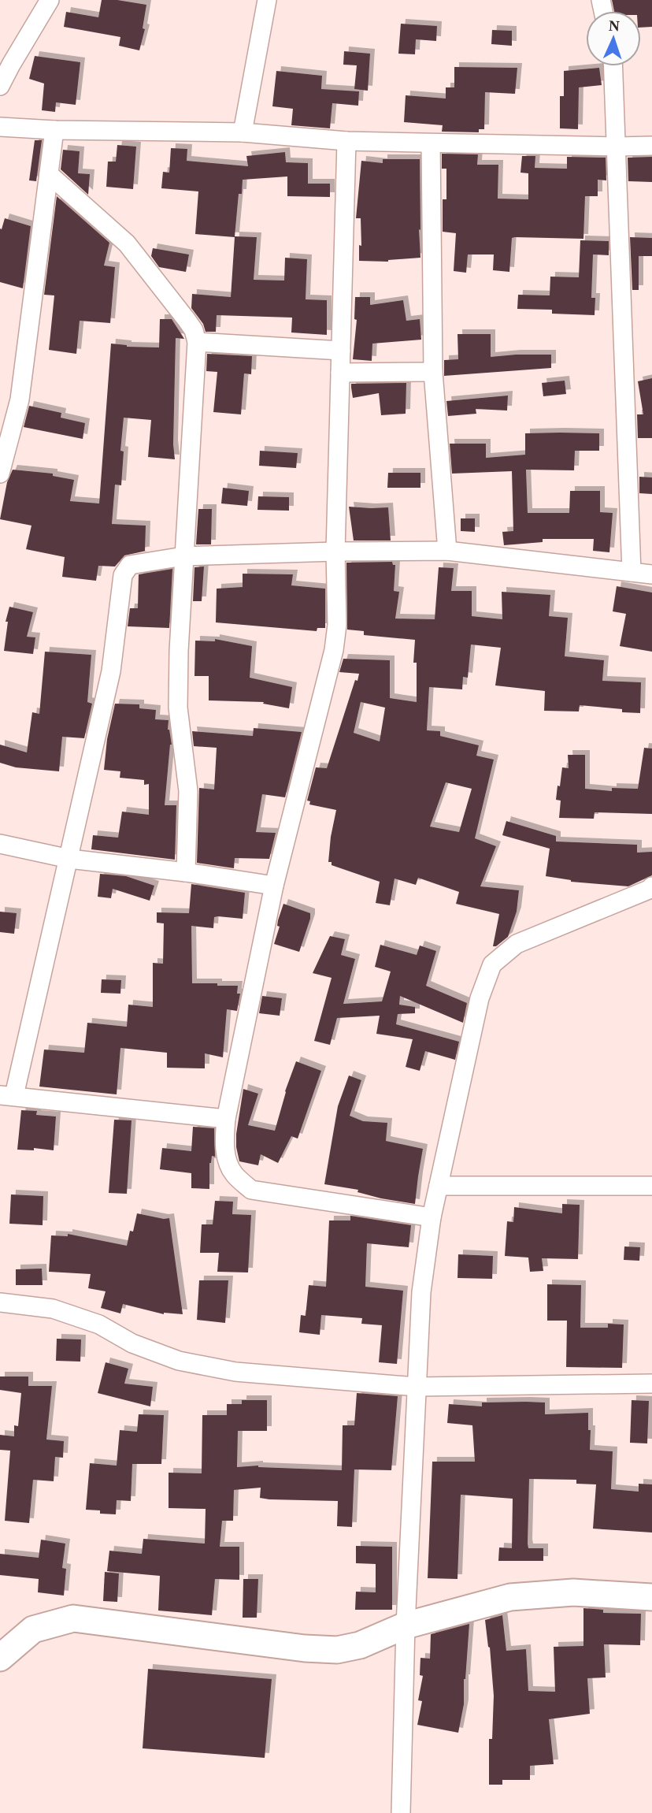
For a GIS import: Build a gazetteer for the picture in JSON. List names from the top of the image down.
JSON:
{
  "north": "top"
}
